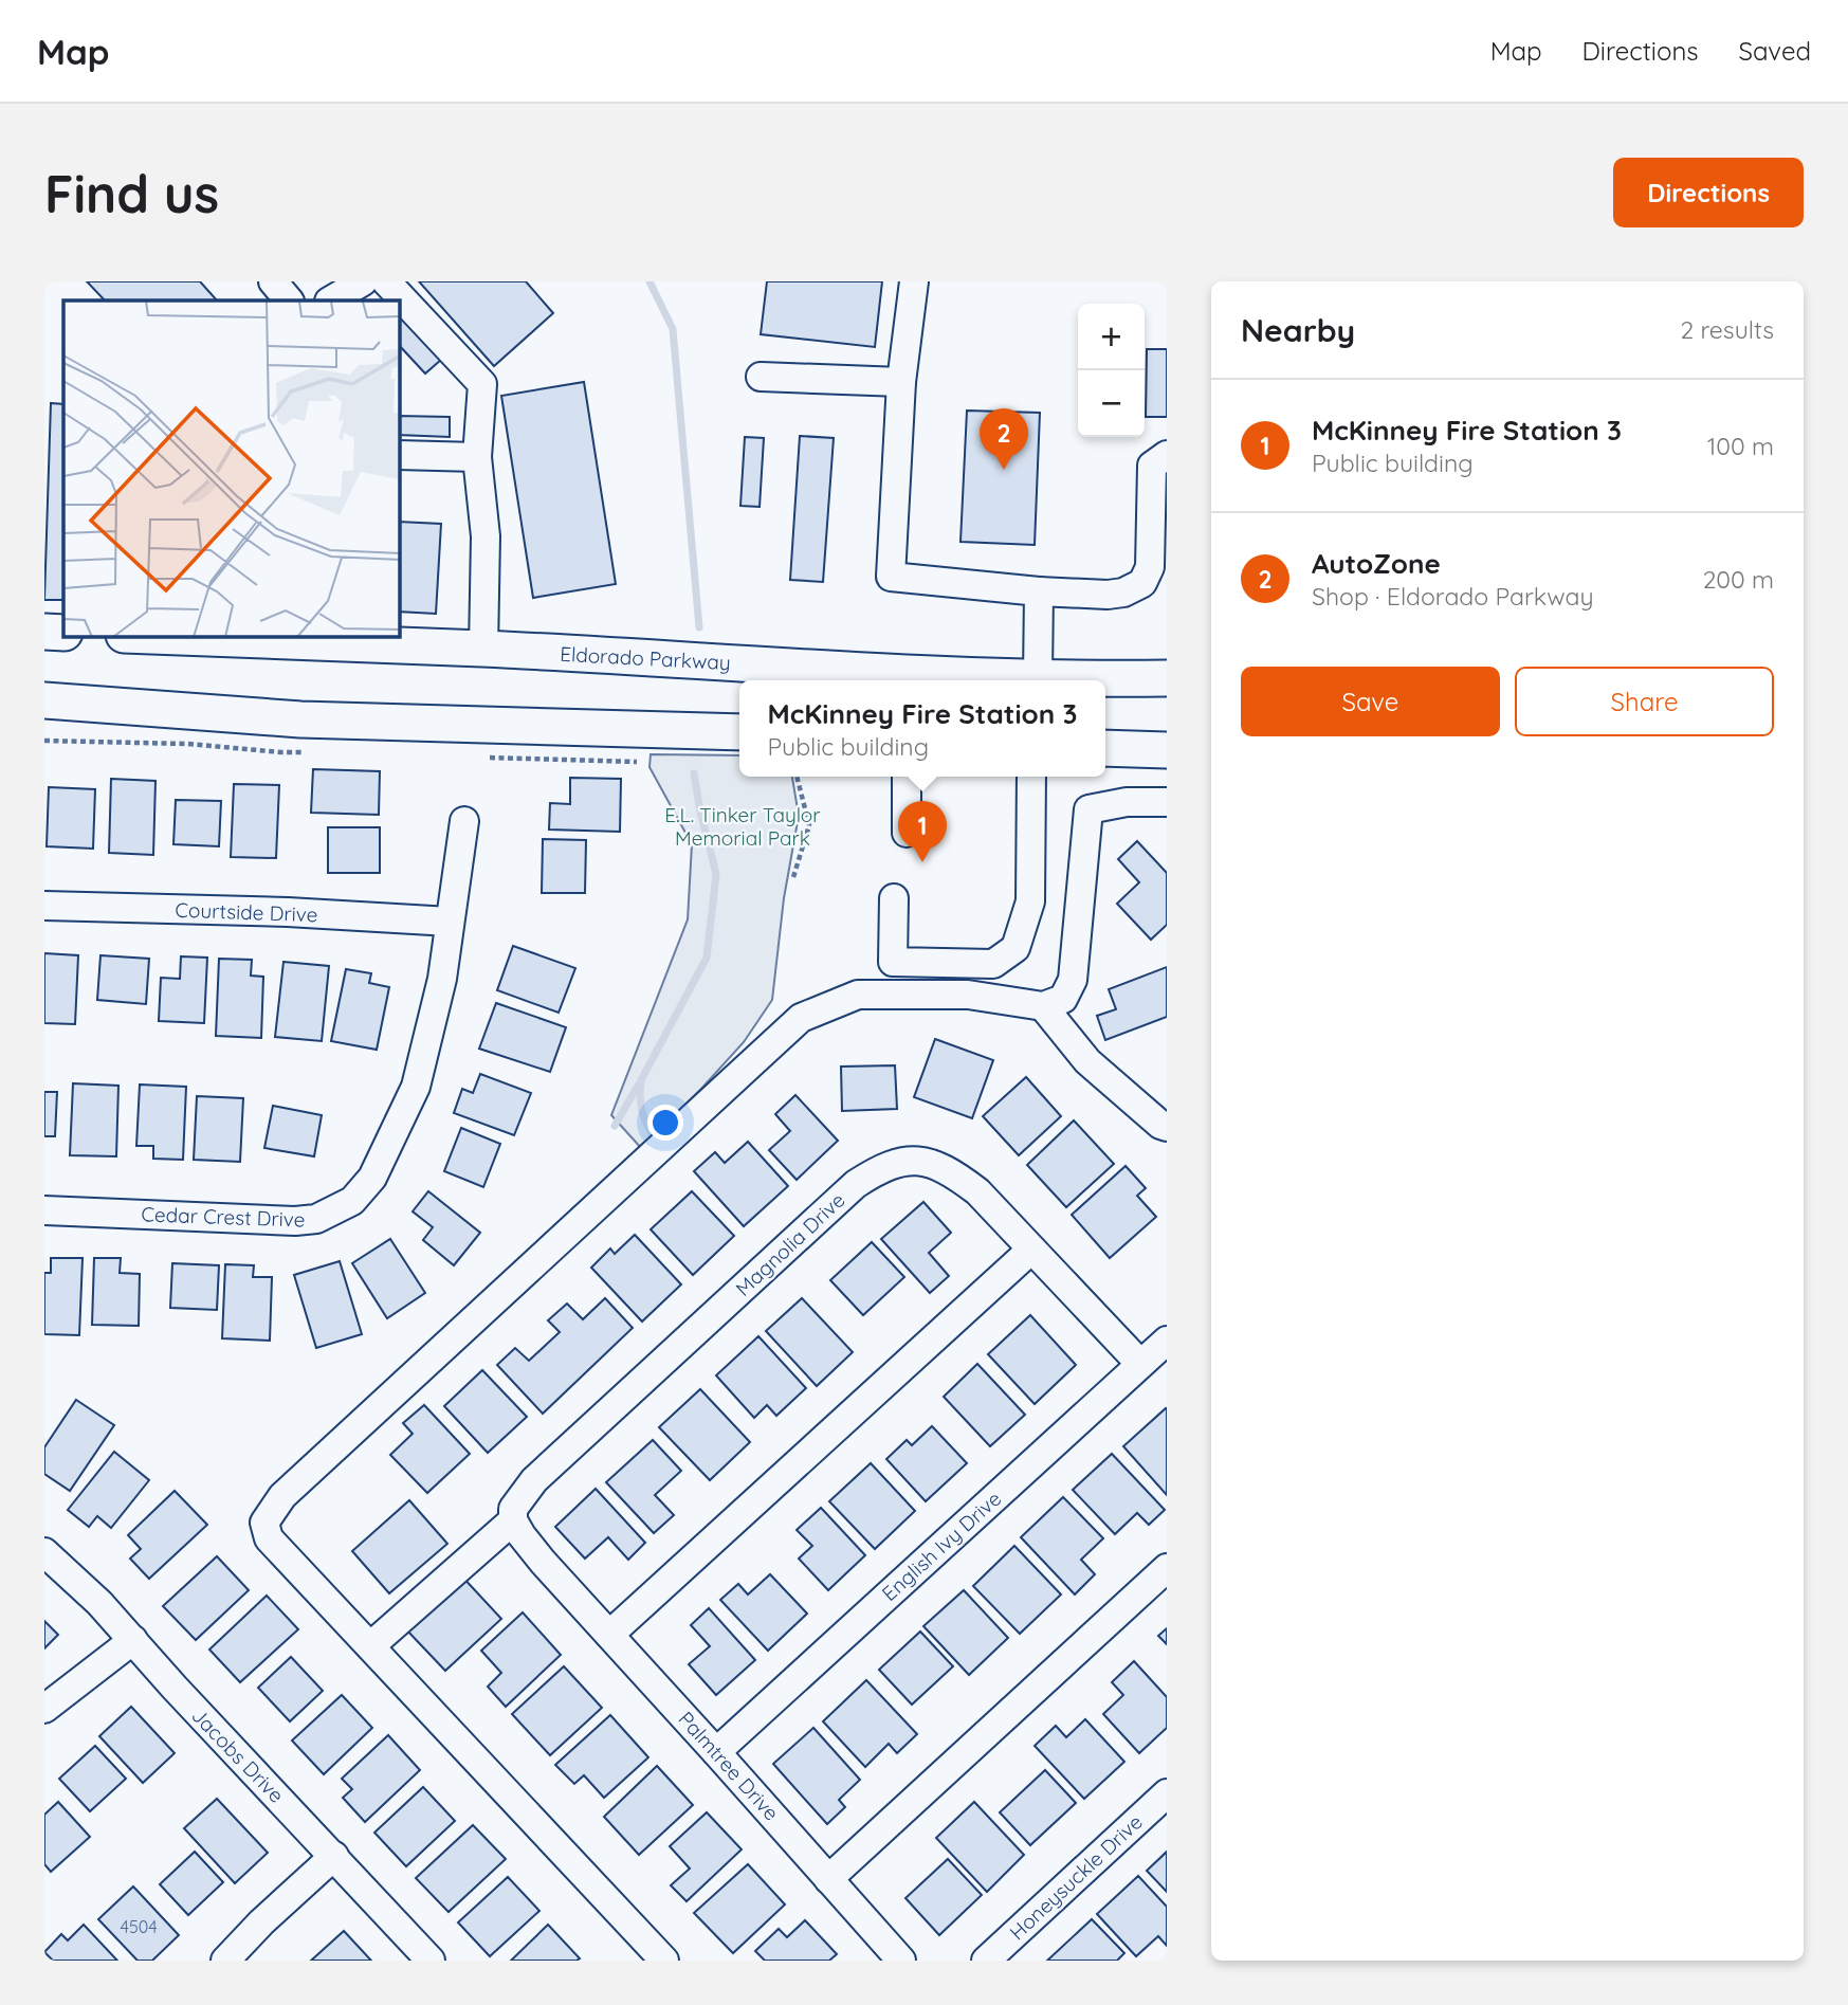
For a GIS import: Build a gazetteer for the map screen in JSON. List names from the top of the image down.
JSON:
{
  "streets": {
    "main road": ["Eldorado Parkway"],
    "street": [
      "Courtside Drive",
      "Cedar Crest Drive",
      "Magnolia Drive",
      "English Ivy Drive",
      "Jacobs Drive",
      "Palmtree Drive",
      "Honeysuckle Drive"
    ]
  },
  "crossings": [
    ["Courtside Drive", "Cedar Crest Drive"],
    ["Magnolia Drive", "English Ivy Drive"],
    ["Magnolia Drive", "Palmtree Drive"],
    ["English Ivy Drive", "Palmtree Drive"]
  ],
  "parks": ["E.L. Tinker Taylor Memorial Park"],
  "house_numbers": ["4504"],
  "page": {
    "header": "Map",
    "nav": ["Map", "Directions", "Saved"],
    "buttons": [
      "Directions",
      ["Save", "Share"]
    ],
    "title": "Find us",
    "heading": ["Nearby", "2 results"],
    "map_buttons": ["+", "−"],
    "list": [
      {
        "mark": "1",
        "name": "McKinney Fire Station 3",
        "note": "Public building",
        "value": "100 m"
      },
      {
        "mark": "2",
        "name": "AutoZone",
        "note": "Shop · Eldorado Parkway",
        "value": "200 m"
      }
    ],
    "pins": ["2", "1"],
    "popup": ["McKinney Fire Station 3", "Public building"]
  }
}
